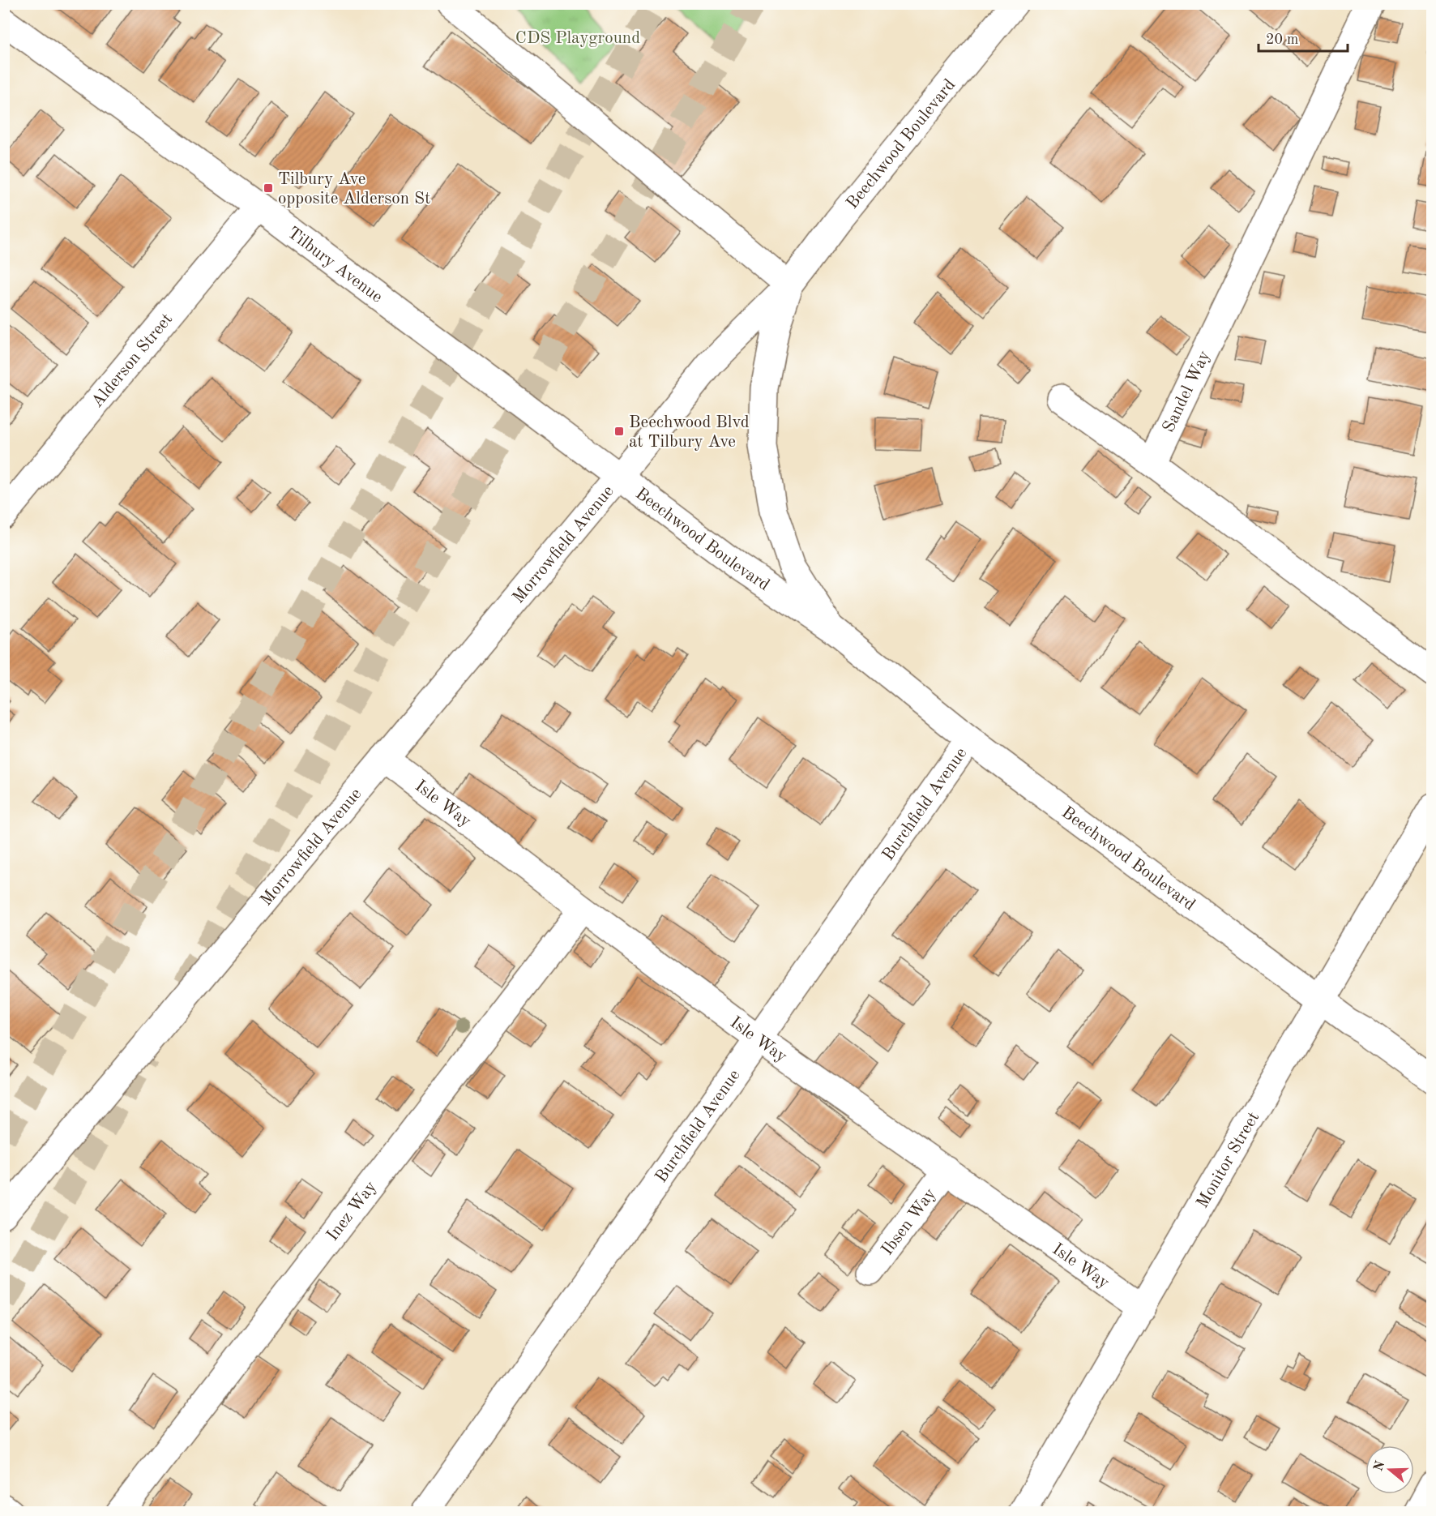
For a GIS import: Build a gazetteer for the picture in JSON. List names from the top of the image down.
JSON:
{
  "streets": {
    "street": [
      "Beechwood Boulevard",
      "Tilbury Avenue",
      "Alderson Street",
      "Sandel Way",
      "Morrowfield Avenue",
      "Isle Way",
      "Burchfield Avenue",
      "Monitor Street",
      "Inez Way",
      "Ibsen Way"
    ]
  },
  "crossings": [
    ["Beechwood Boulevard", "Tilbury Avenue"],
    ["Beechwood Boulevard", "Morrowfield Avenue"],
    ["Beechwood Boulevard", "Burchfield Avenue"],
    ["Beechwood Boulevard", "Monitor Street"],
    ["Tilbury Avenue", "Alderson Street"],
    ["Tilbury Avenue", "Morrowfield Avenue"],
    ["Morrowfield Avenue", "Isle Way"],
    ["Isle Way", "Burchfield Avenue"],
    ["Isle Way", "Monitor Street"],
    ["Isle Way", "Inez Way"],
    ["Isle Way", "Ibsen Way"]
  ],
  "parks": ["CDS Playground"],
  "places": {
    "transit": ["Tilbury Ave opposite Alderson St", "Beechwood Blvd at Tilbury Ave"]
  },
  "scale_bar": "20 m",
  "north": "left"
}
